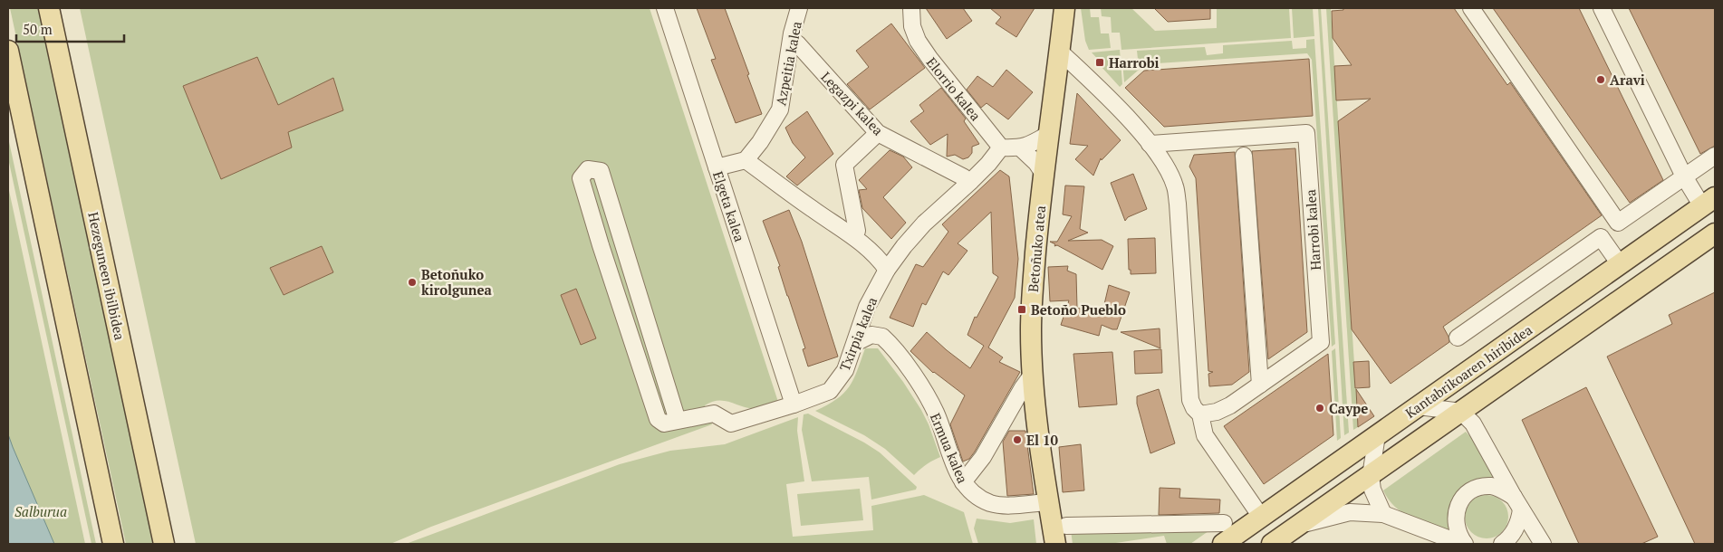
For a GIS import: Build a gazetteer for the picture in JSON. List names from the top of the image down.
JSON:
{
  "streets": {
    "main road": ["Betoñuko atea", "Hezeguneen ibilbidea", "Kantabrikoaren hiribidea"],
    "street": [
      "Azpeitia kalea",
      "Elorrio kalea",
      "Legazpi kalea",
      "Elgeta kalea",
      "Harrobi kalea",
      "Txirpia kalea",
      "Ermua kalea"
    ]
  },
  "crossings": [
    ["Elorrio kalea", "Txirpia kalea"],
    ["Elgeta kalea", "Txirpia kalea"],
    ["Betoñuko atea", "Ermua kalea"],
    ["Txirpia kalea", "Ermua kalea"]
  ],
  "parks": ["Salburua"],
  "places": {
    "transit": ["Harrobi", "Betoño Pueblo"],
    "other": [
      "Aravi",
      "Betoñuko kirolgunea",
      "Caype",
      "El 10"
    ]
  },
  "scale_bar": "50 m"
}
